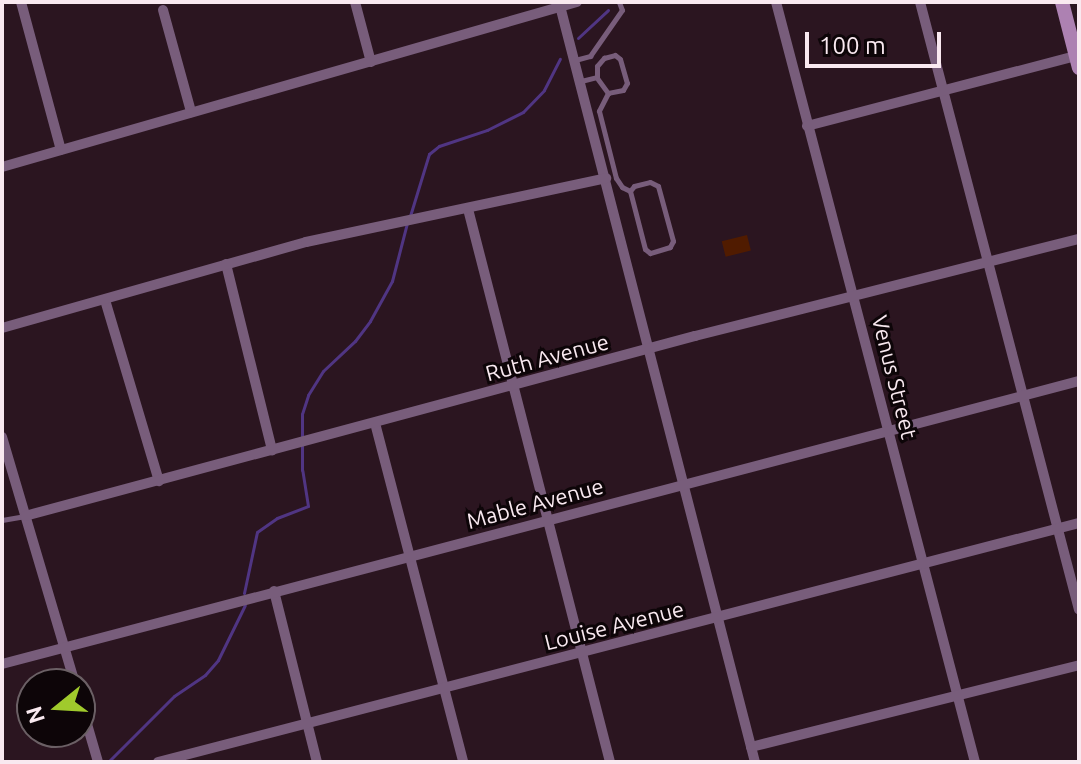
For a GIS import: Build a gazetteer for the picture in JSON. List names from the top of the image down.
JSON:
{
  "streets": {
    "street": [
      "Ruth Avenue",
      "Venus Street",
      "Mable Avenue",
      "Louise Avenue"
    ]
  },
  "crossings": [
    ["Ruth Avenue", "Venus Street"],
    ["Venus Street", "Mable Avenue"],
    ["Venus Street", "Louise Avenue"]
  ],
  "scale_bar": "100 m",
  "north": "left"
}
